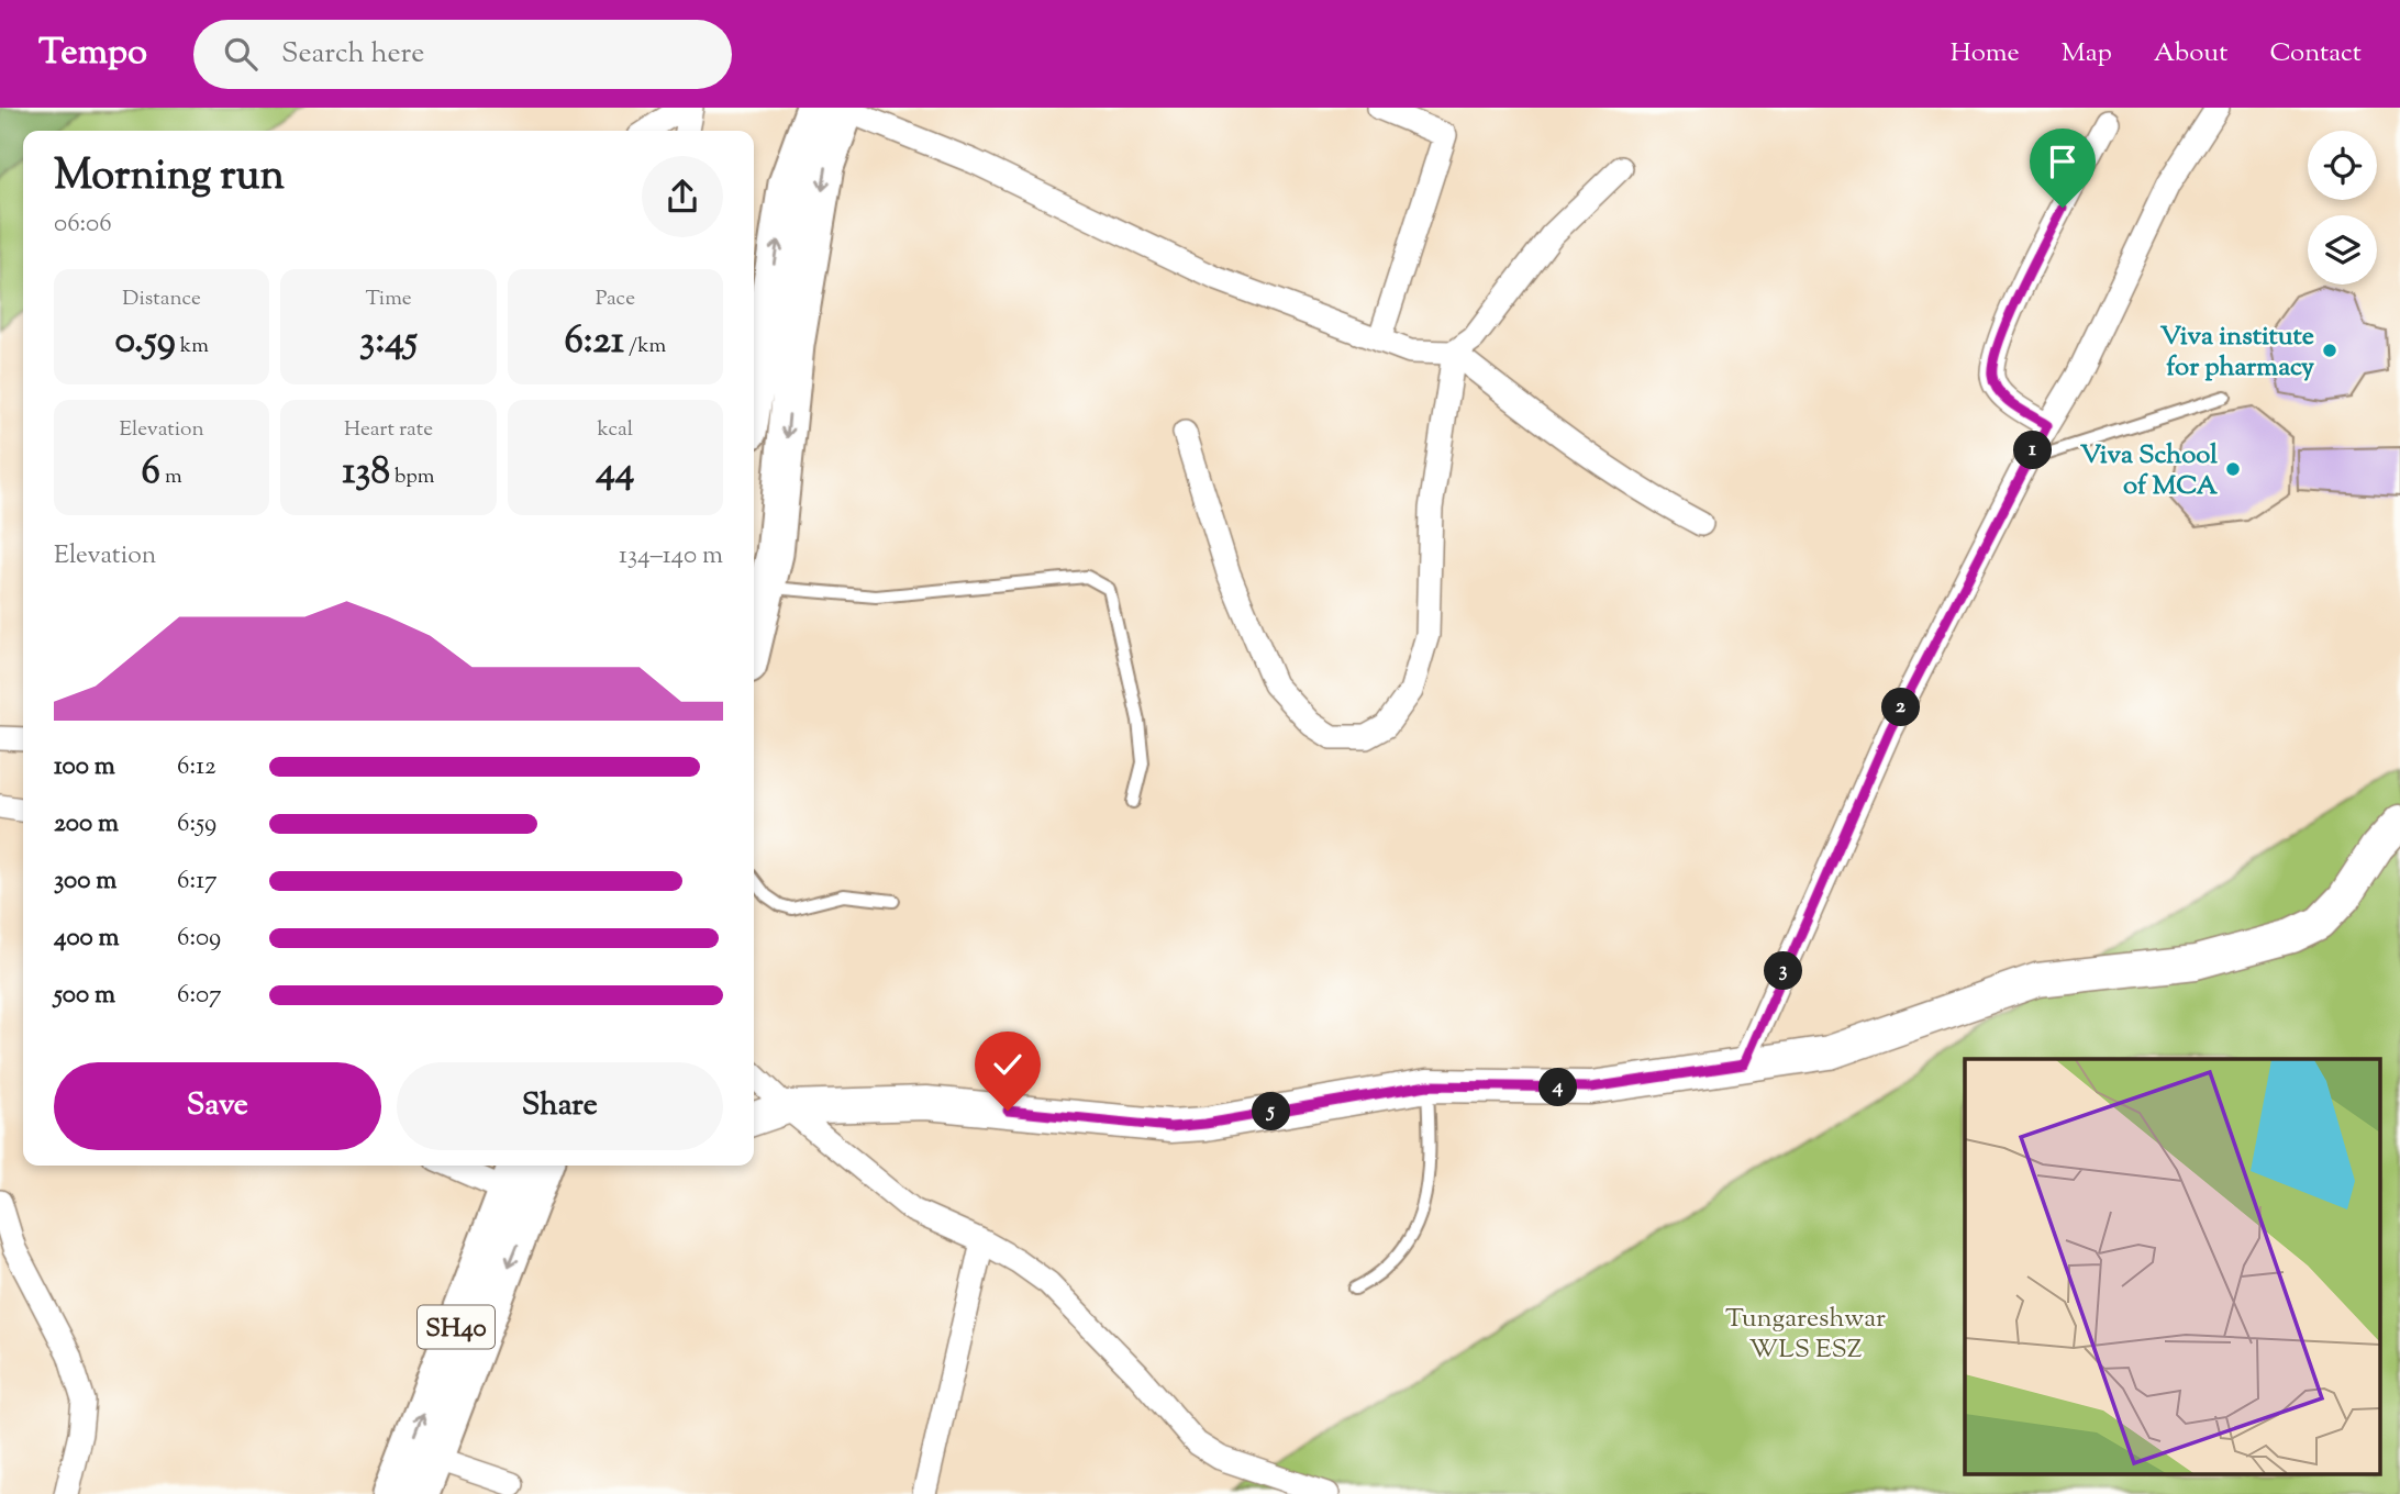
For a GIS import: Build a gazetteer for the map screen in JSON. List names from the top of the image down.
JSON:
{
  "streets": {
    "main road": ["SH40"]
  },
  "parks": ["Tungareshwar WLS ESZ"],
  "places": ["Viva institute for pharmacy", "Viva School of MCA"],
  "page": {
    "header": "Tempo",
    "search": "Search here",
    "nav": [
      "Home",
      "Map",
      "About",
      "Contact"
    ],
    "heading": ["Morning run", "06:06"],
    "stats": [
      ["Distance", "0.59 km"],
      ["Time", "3:45"],
      ["Pace", "6:21 /km"],
      ["Elevation", "6 m"],
      ["Heart rate", "138 bpm"],
      ["kcal", "44"]
    ],
    "pins": [
      "1",
      "2",
      "3",
      "4",
      "5"
    ],
    "chart": ["Elevation", "134–140 m"],
    "list": [
      {
        "name": "100 m",
        "note": "6:12"
      },
      {
        "name": "200 m",
        "note": "6:59"
      },
      {
        "name": "300 m",
        "note": "6:17"
      },
      {
        "name": "400 m",
        "note": "6:09"
      },
      {
        "name": "500 m",
        "note": "6:07"
      }
    ],
    "buttons": ["Save", "Share"]
  }
}
